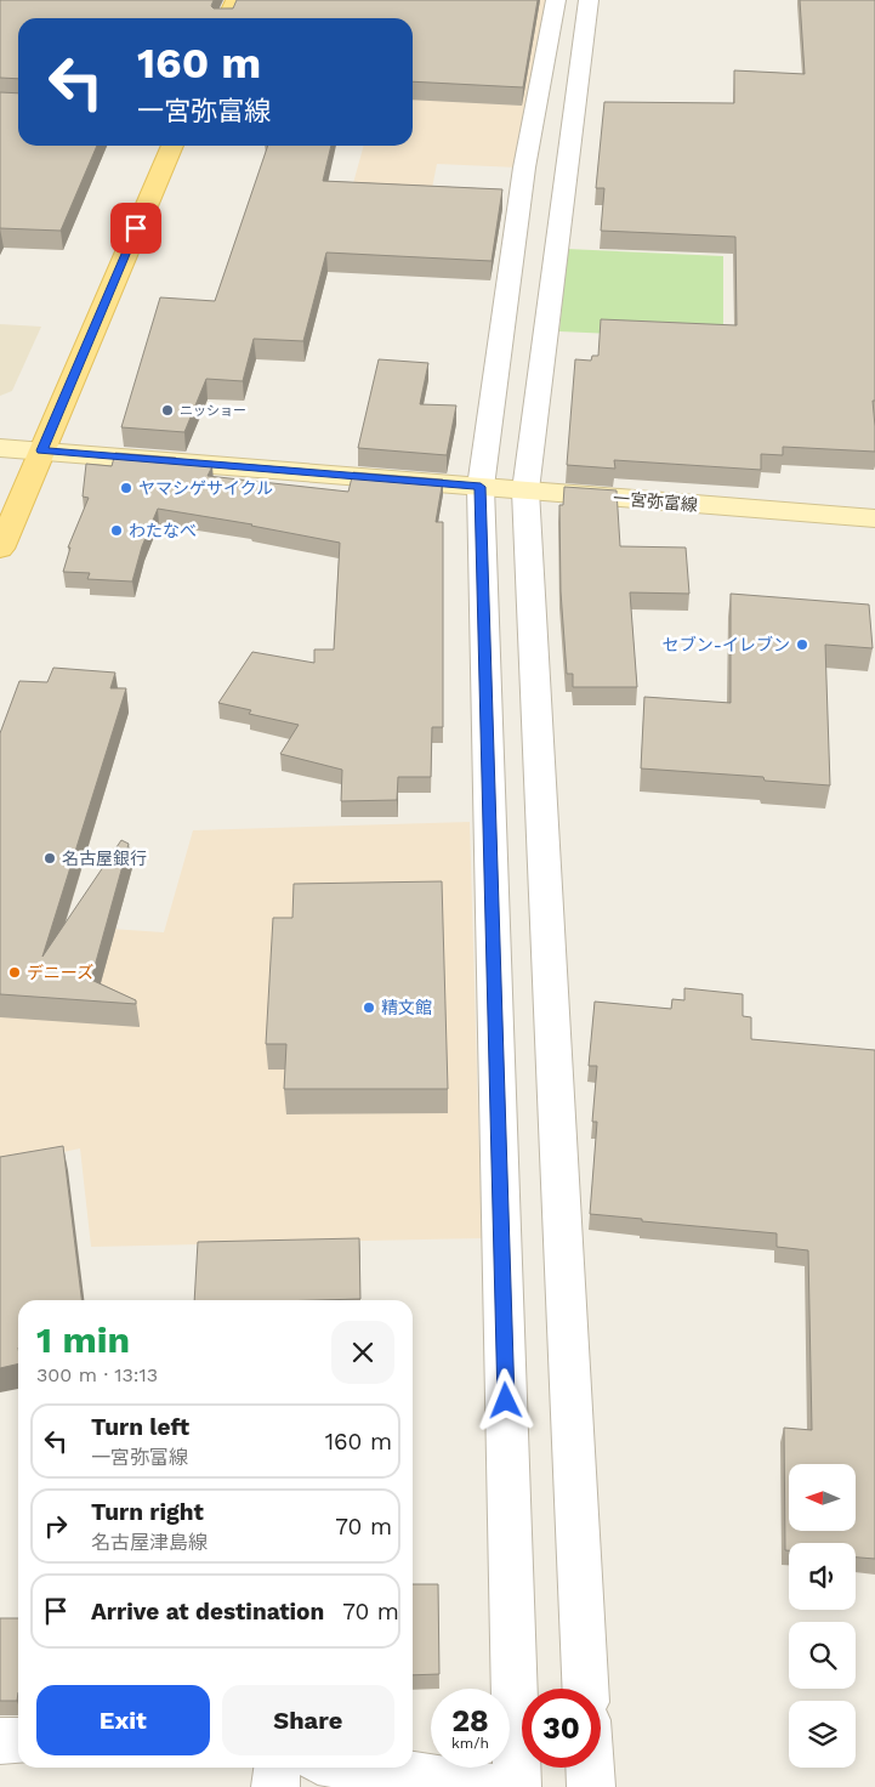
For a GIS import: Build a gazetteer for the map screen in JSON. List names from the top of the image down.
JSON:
{
  "streets": {
    "main road": ["一宮弥富線"]
  },
  "places": [
    "ニッショー",
    "ヤマシゲサイクル",
    "わたなべ",
    "セブン-イレブン",
    "名古屋銀行",
    "デニーズ",
    "精文館"
  ],
  "north": "left",
  "page": {
    "turn": ["160 m", "一宮弥富線"],
    "heading": ["1 min", "300 m · 13:13"],
    "list": [
      {
        "name": "Turn left",
        "note": "一宮弥富線",
        "value": "160 m"
      },
      {
        "name": "Turn right",
        "note": "名古屋津島線",
        "value": "70 m"
      },
      {
        "name": "Arrive at destination",
        "value": "70 m"
      }
    ],
    "buttons": ["Exit", "Share"],
    "speed": "28 km/h",
    "limit": "30"
  }
}
